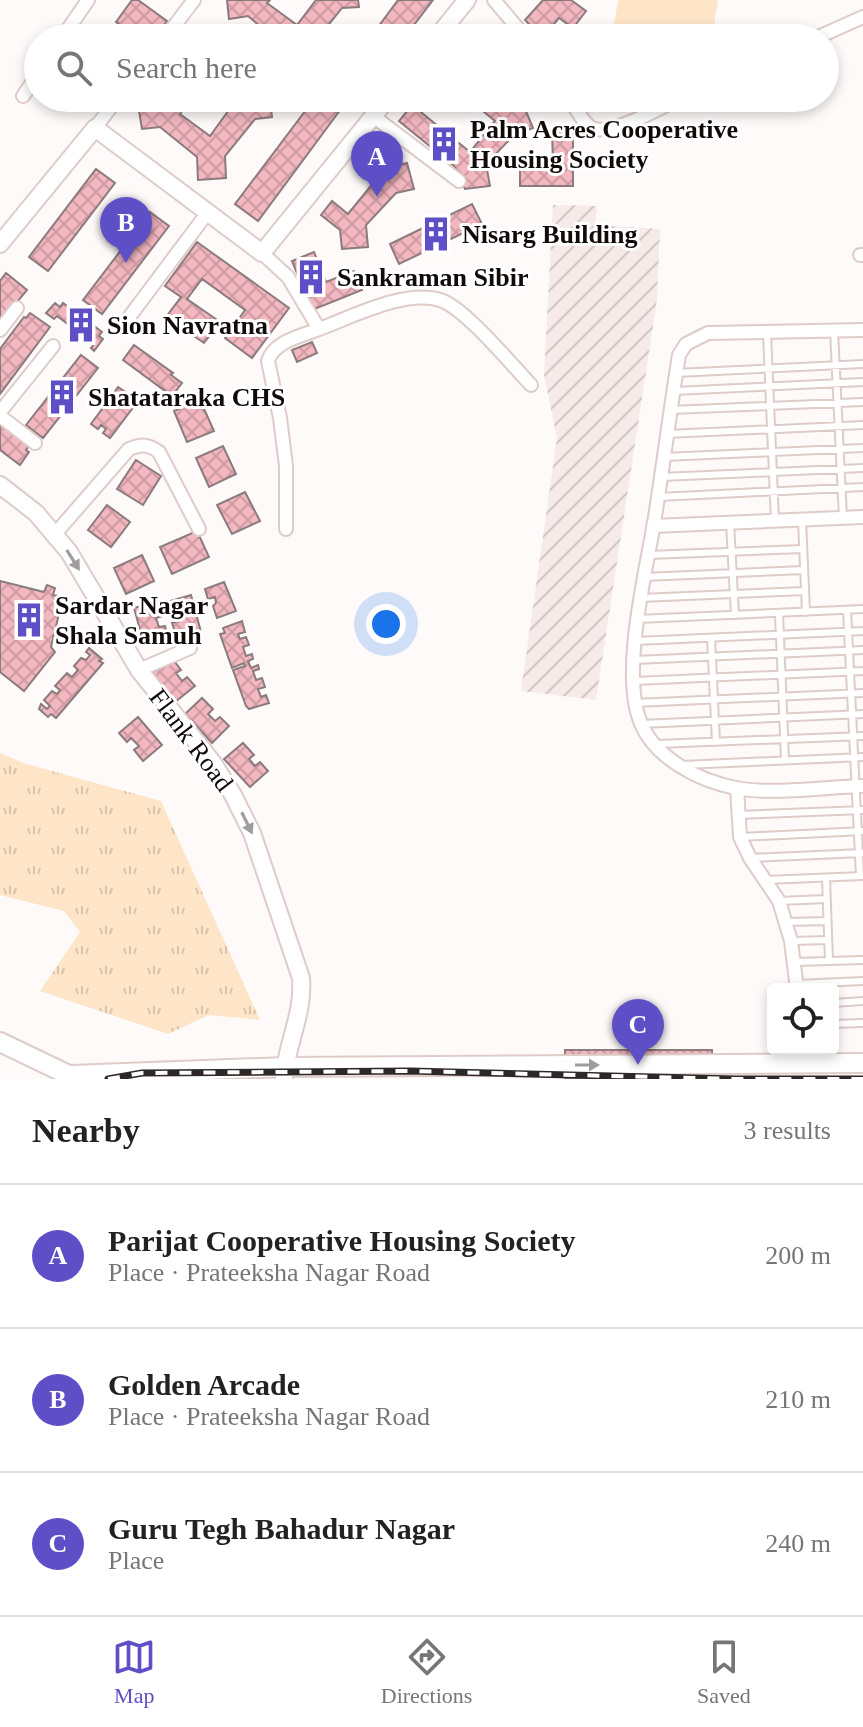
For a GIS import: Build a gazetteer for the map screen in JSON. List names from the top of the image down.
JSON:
{
  "streets": {
    "street": ["Flank Road"]
  },
  "one_way": ["Flank Road"],
  "places": {
    "building": [
      "Palm Acres Cooperative Housing Society",
      "Nisarg Building",
      "Sankraman Sibir",
      "Sion Navratna",
      "Shatataraka CHS",
      "Sardar Nagar Shala Samuh"
    ]
  },
  "page": {
    "search": "Search here",
    "pins": ["A", "B", "C"],
    "heading": ["Nearby", "3 results"],
    "list": [
      {
        "mark": "A",
        "name": "Parijat Cooperative Housing Society",
        "note": "Place · Prateeksha Nagar Road",
        "value": "200 m"
      },
      {
        "mark": "B",
        "name": "Golden Arcade",
        "note": "Place · Prateeksha Nagar Road",
        "value": "210 m"
      },
      {
        "mark": "C",
        "name": "Guru Tegh Bahadur Nagar",
        "note": "Place",
        "value": "240 m"
      }
    ],
    "nav": ["Map", "Directions", "Saved"]
  }
}
